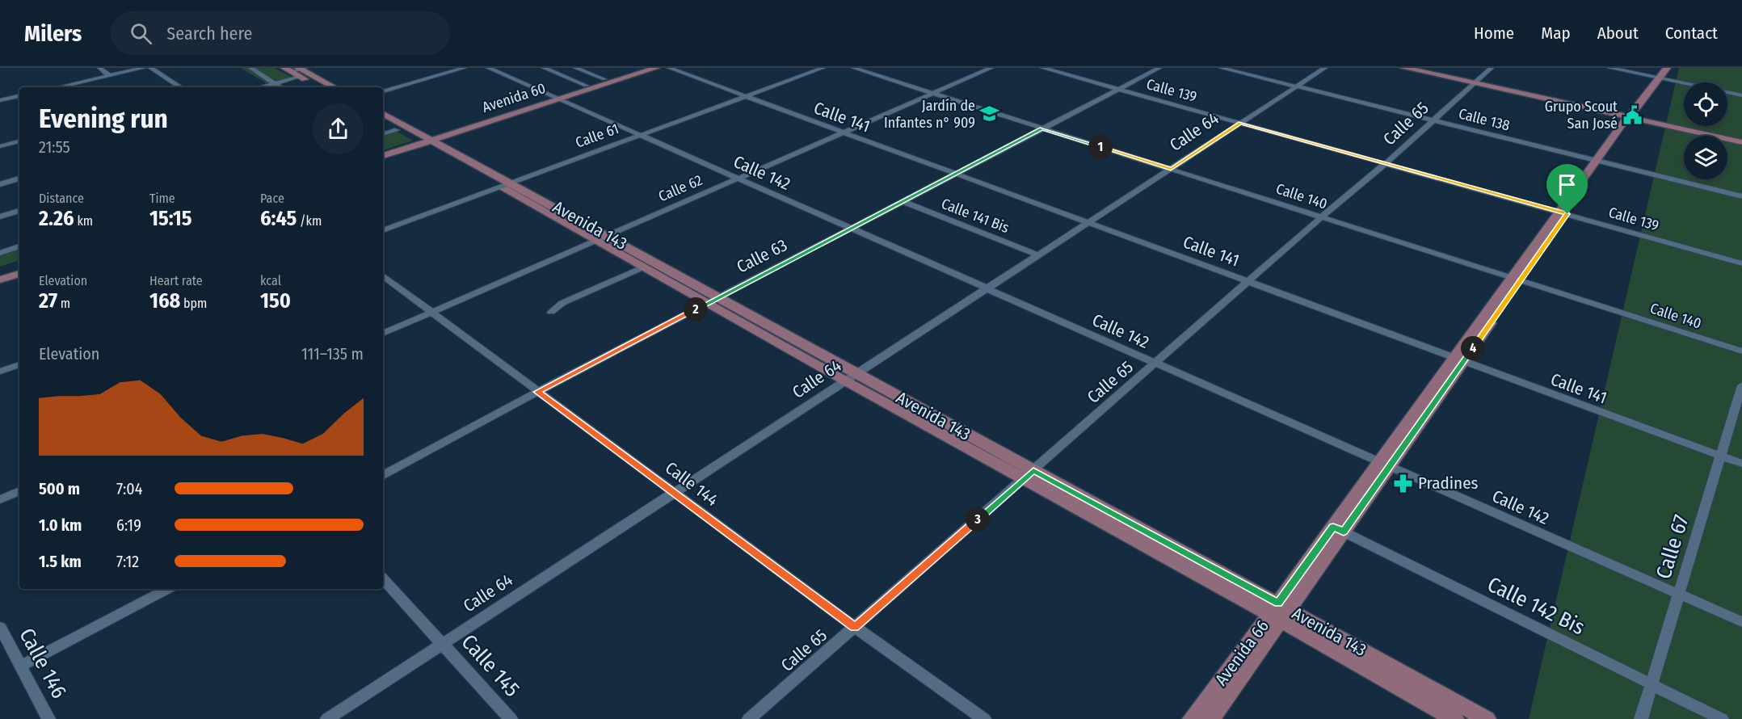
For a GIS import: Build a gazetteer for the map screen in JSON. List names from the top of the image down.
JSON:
{
  "streets": {
    "main road": ["Avenida 60", "Avenida 143", "Avenida 66"],
    "street": [
      "Calle 139",
      "Calle 141",
      "Calle 138",
      "Calle 65",
      "Calle 64",
      "Calle 61",
      "Calle 142",
      "Calle 62",
      "Calle 140",
      "Calle 141 Bis",
      "Calle 63",
      "Calle 144",
      "Calle 67",
      "Calle 142 Bis",
      "Calle 146",
      "Calle 145"
    ]
  },
  "crossings": [
    ["Calle 139", "Calle 65"],
    ["Calle 139", "Calle 64"],
    ["Calle 139", "Calle 63"],
    ["Calle 139", "Avenida 66"],
    ["Avenida 60", "Calle 142"],
    ["Avenida 60", "Avenida 143"],
    ["Calle 141", "Calle 65"],
    ["Calle 141", "Calle 64"],
    ["Calle 141", "Calle 61"],
    ["Calle 141", "Calle 62"],
    ["Calle 141", "Calle 63"],
    ["Calle 141", "Calle 67"],
    ["Calle 141", "Avenida 66"],
    ["Calle 138", "Calle 65"],
    ["Calle 138", "Calle 64"],
    ["Calle 138", "Avenida 66"],
    ["Calle 65", "Calle 142"],
    ["Calle 65", "Calle 140"],
    ["Calle 65", "Avenida 143"],
    ["Calle 65", "Calle 144"],
    ["Calle 64", "Calle 142"],
    ["Calle 64", "Calle 140"],
    ["Calle 64", "Calle 141 Bis"],
    ["Calle 64", "Avenida 143"],
    ["Calle 64", "Calle 144"],
    ["Calle 64", "Calle 145"],
    ["Calle 61", "Calle 142"],
    ["Calle 61", "Avenida 143"],
    ["Calle 142", "Calle 62"],
    ["Calle 142", "Calle 63"],
    ["Calle 142", "Calle 67"],
    ["Calle 142", "Avenida 66"],
    ["Calle 62", "Calle 140"],
    ["Calle 62", "Avenida 143"],
    ["Calle 62", "Calle 144"],
    ["Calle 140", "Calle 63"],
    ["Calle 140", "Avenida 66"],
    ["Calle 141 Bis", "Calle 63"],
    ["Avenida 143", "Calle 63"],
    ["Avenida 143", "Avenida 66"],
    ["Calle 63", "Calle 144"],
    ["Calle 67", "Calle 142 Bis"],
    ["Calle 142 Bis", "Avenida 66"]
  ],
  "places": {
    "school or university": ["Jardín de Infantes n° 909"],
    "public building": ["Grupo Scout San José"],
    "pharmacy": ["Pradines"]
  },
  "page": {
    "header": "Milers",
    "search": "Search here",
    "nav": [
      "Home",
      "Map",
      "About",
      "Contact"
    ],
    "heading": ["Evening run", "21:55"],
    "pins": [
      "1",
      "2",
      "4",
      "3"
    ],
    "stats": [
      ["Distance", "2.26 km"],
      ["Time", "15:15"],
      ["Pace", "6:45 /km"],
      ["Elevation", "27 m"],
      ["Heart rate", "168 bpm"],
      ["kcal", "150"]
    ],
    "chart": ["Elevation", "111–135 m"],
    "list": [
      {
        "name": "500 m",
        "note": "7:04"
      },
      {
        "name": "1.0 km",
        "note": "6:19"
      },
      {
        "name": "1.5 km",
        "note": "7:12"
      }
    ]
  }
}
